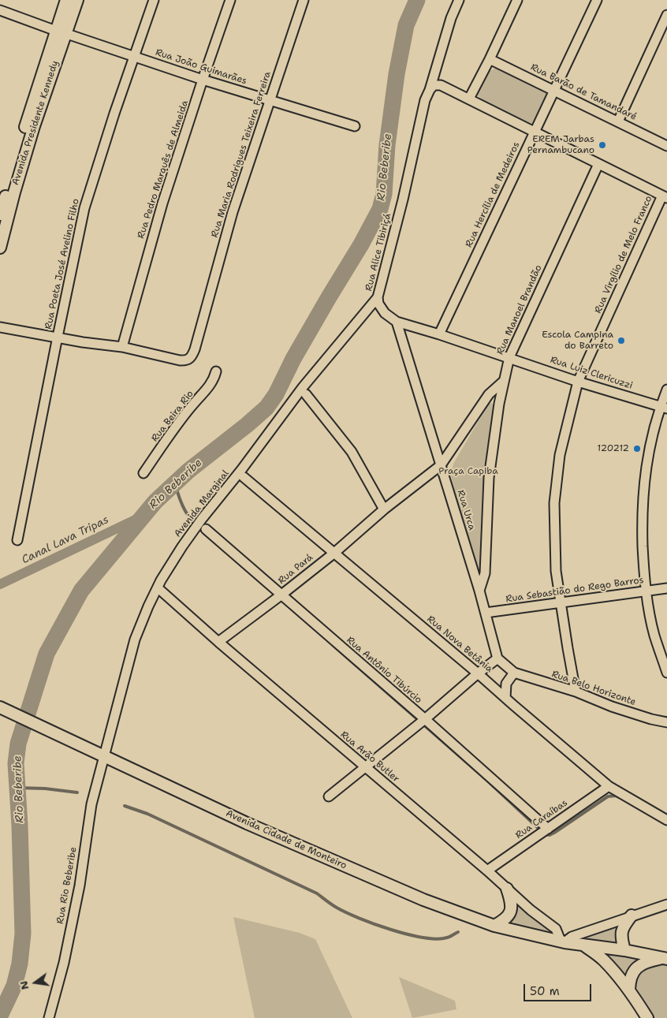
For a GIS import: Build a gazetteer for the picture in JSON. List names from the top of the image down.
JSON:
{
  "streets": {
    "main road": ["Avenida Presidente Kennedy", "Avenida Cidade de Monteiro"],
    "street": [
      "Rua João Guimarães",
      "Rua Barão de Tamandaré",
      "Rua Maria Rodrigues Teixeira Ferreira",
      "Rua Pedro Marquês de Almeida",
      "Rua Hercília de Medeiros",
      "Rua Alice Tibiriçá",
      "Rua Virgílio de Melo Franco",
      "Rua Poeta José Avelino Filho",
      "Rua Manoel Brandão",
      "Rua Luiz Clericuzzi",
      "Rua Beira Rio",
      "Avenida Marginal",
      "Rua Urca",
      "Rua Pará",
      "Rua Sebastião do Rego Barros",
      "Rua Nova Betânia",
      "Rua Antônio Tibúrcio",
      "Rua Belo Horizonte",
      "Rua Arão Butler",
      "Rua Caraíbas",
      "Rua Rio Beberibe"
    ]
  },
  "crossings": [
    ["Rua João Guimarães", "Avenida Presidente Kennedy"],
    ["Rua João Guimarães", "Rua Maria Rodrigues Teixeira Ferreira"],
    ["Rua João Guimarães", "Rua Pedro Marquês de Almeida"],
    ["Rua João Guimarães", "Rua Poeta José Avelino Filho"],
    ["Rua Barão de Tamandaré", "Rua Hercília de Medeiros"],
    ["Rua Maria Rodrigues Teixeira Ferreira", "Rua Pedro Marquês de Almeida"],
    ["Rua Hercília de Medeiros", "Rua Luiz Clericuzzi"],
    ["Rua Alice Tibiriçá", "Rua Luiz Clericuzzi"],
    ["Rua Alice Tibiriçá", "Avenida Marginal"],
    ["Rua Alice Tibiriçá", "Rua Urca"],
    ["Rua Virgílio de Melo Franco", "Rua Luiz Clericuzzi"],
    ["Rua Virgílio de Melo Franco", "Rua Sebastião do Rego Barros"],
    ["Rua Virgílio de Melo Franco", "Rua Belo Horizonte"],
    ["Rua Manoel Brandão", "Rua Luiz Clericuzzi"],
    ["Rua Manoel Brandão", "Rua Urca"],
    ["Rua Manoel Brandão", "Rua Pará"],
    ["Rua Luiz Clericuzzi", "Rua Urca"],
    ["Avenida Marginal", "Avenida Cidade de Monteiro"],
    ["Avenida Marginal", "Rua Rio Beberibe"],
    ["Rua Urca", "Rua Pará"],
    ["Rua Urca", "Rua Sebastião do Rego Barros"],
    ["Rua Pará", "Rua Nova Betânia"],
    ["Rua Pará", "Rua Antônio Tibúrcio"],
    ["Rua Pará", "Rua Arão Butler"],
    ["Rua Nova Betânia", "Rua Caraíbas"],
    ["Rua Antônio Tibúrcio", "Rua Caraíbas"],
    ["Rua Arão Butler", "Rua Caraíbas"],
    ["Rua Arão Butler", "Avenida Cidade de Monteiro"],
    ["Avenida Cidade de Monteiro", "Rua Rio Beberibe"]
  ],
  "water": ["Rio Beberibe", "Canal Lava Tripas"],
  "parks": ["Praça Capiba"],
  "places": ["EREM Jarbas Pernambucano", "Escola Campina do Barreto", "120212"],
  "scale_bar": "50 m",
  "north": "left"
}
